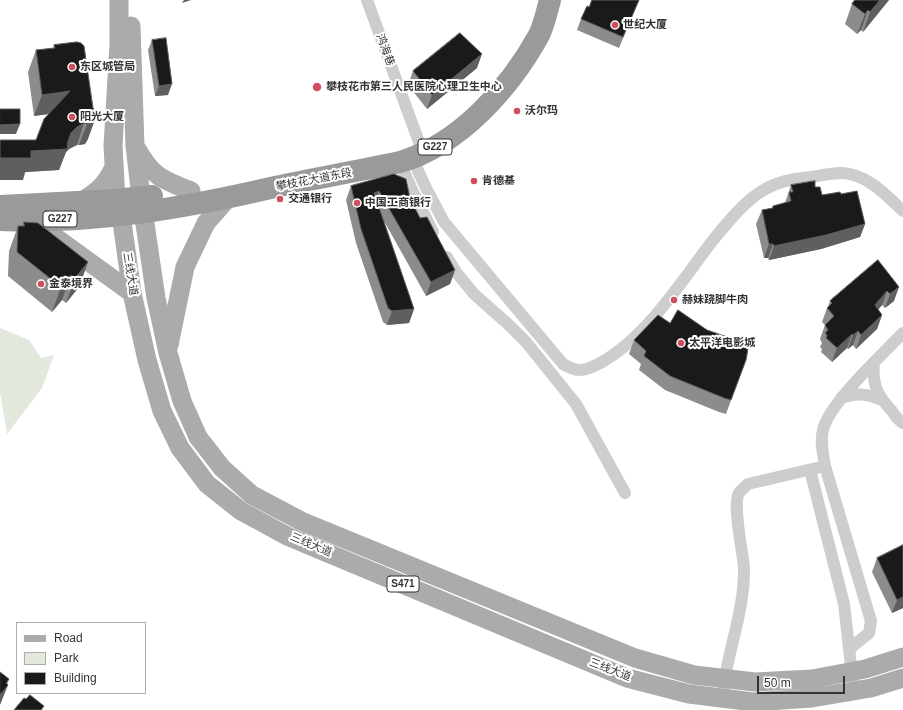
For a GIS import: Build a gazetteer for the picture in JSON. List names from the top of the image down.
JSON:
{
  "streets": {
    "highway": ["G227", "攀枝花大道东段"],
    "main road": ["三线大道", "S471"],
    "street": ["鸿海巷"]
  },
  "crossings": [
    ["鸿海巷", "攀枝花大道东段"],
    ["攀枝花大道东段", "三线大道"]
  ],
  "places": [
    "世纪大厦",
    "东区城管局",
    "攀枝花市第三人民医院心理卫生中心",
    "沃尔玛",
    "阳光大厦",
    "肯德基",
    "交通银行",
    "中国工商银行",
    "金泰境界",
    "赫妹跷脚牛肉",
    "太平洋电影城"
  ],
  "legend": ["Road", "Park", "Building"],
  "scale_bar": "50 m"
}
